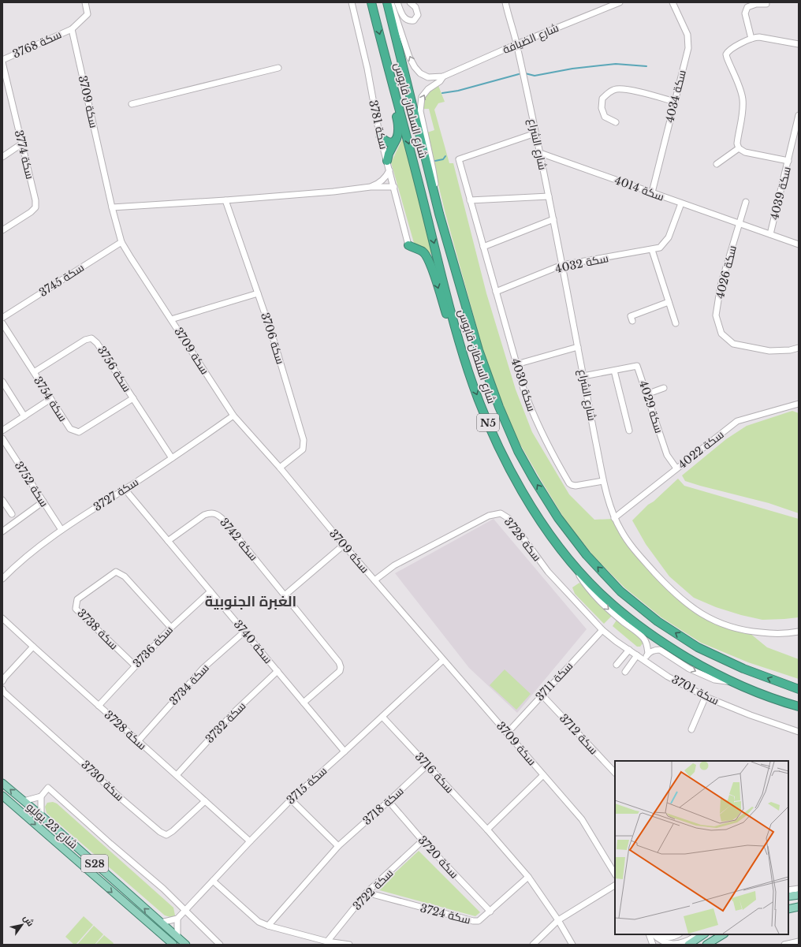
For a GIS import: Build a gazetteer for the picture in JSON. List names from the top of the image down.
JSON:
{
  "streets": {
    "highway": ["شارع السلطان قابوس", "N5"],
    "main road": ["شارع 23 يوليو", "S28"],
    "street": [
      "شارع الضيافة",
      "سكة 3768",
      "سكة 4034",
      "سكة 3709",
      "سكة 3781",
      "شارع الشراع",
      "سكة 3774",
      "سكة 4014",
      "سكة 4039",
      "سكة 4032",
      "سكة 4026",
      "سكة 3745",
      "سكة 3706",
      "سكة 3756",
      "سكة 4030",
      "سكة 3754",
      "سكة 4029",
      "سكة 4022",
      "سكة 3752",
      "سكة 3727",
      "سكة 3742",
      "سكة 3728",
      "سكة 3738",
      "سكة 3740",
      "سكة 3736",
      "سكة 3711",
      "سكة 3734",
      "سكة 3701",
      "سكة 3732",
      "سكة 3712",
      "سكة 3716",
      "سكة 3730",
      "سكة 3715",
      "سكة 3718",
      "سكة 3720",
      "سكة 3722",
      "سكة 3724"
    ]
  },
  "crossings": [
    ["شارع الضيافة", "شارع الشراع"],
    ["سكة 3768", "سكة 3709"],
    ["سكة 3768", "سكة 3774"],
    ["سكة 4034", "سكة 4014"],
    ["سكة 3709", "سكة 3745"],
    ["سكة 3709", "سكة 3706"],
    ["سكة 3709", "سكة 3727"],
    ["سكة 3709", "سكة 3728"],
    ["سكة 3709", "سكة 3711"],
    ["سكة 3709", "سكة 3715"],
    ["شارع الشراع", "سكة 4014"],
    ["شارع الشراع", "سكة 4032"],
    ["شارع الشراع", "سكة 4030"],
    ["شارع الشراع", "سكة 4029"],
    ["شارع الشراع", "سكة 4022"],
    ["سكة 4014", "سكة 4039"],
    ["سكة 4014", "سكة 4032"],
    ["سكة 4014", "سكة 4026"],
    ["سكة 4032", "سكة 4030"],
    ["سكة 3756", "سكة 3754"],
    ["سكة 3756", "سكة 3727"],
    ["سكة 4029", "سكة 4022"],
    ["سكة 3752", "سكة 3727"],
    ["سكة 3727", "سكة 3740"],
    ["سكة 3742", "سكة 3740"],
    ["سكة 3728", "سكة 3736"],
    ["سكة 3728", "سكة 3711"],
    ["سكة 3728", "سكة 3734"],
    ["سكة 3728", "سكة 3701"],
    ["سكة 3728", "سكة 3732"],
    ["سكة 3728", "سكة 3730"],
    ["سكة 3728", "سكة 3715"],
    ["سكة 3738", "سكة 3736"],
    ["سكة 3740", "سكة 3736"],
    ["سكة 3740", "سكة 3734"],
    ["سكة 3740", "سكة 3732"],
    ["سكة 3740", "سكة 3715"],
    ["سكة 3711", "سكة 3701"],
    ["سكة 3711", "سكة 3712"],
    ["سكة 3716", "سكة 3715"],
    ["سكة 3716", "سكة 3718"],
    ["سكة 3716", "سكة 3724"],
    ["سكة 3718", "سكة 3720"],
    ["سكة 3720", "سكة 3722"],
    ["سكة 3720", "سكة 3724"],
    ["سكة 3722", "سكة 3724"]
  ],
  "districts": ["الغبرة الجنوبية"],
  "north": "top right"
}
